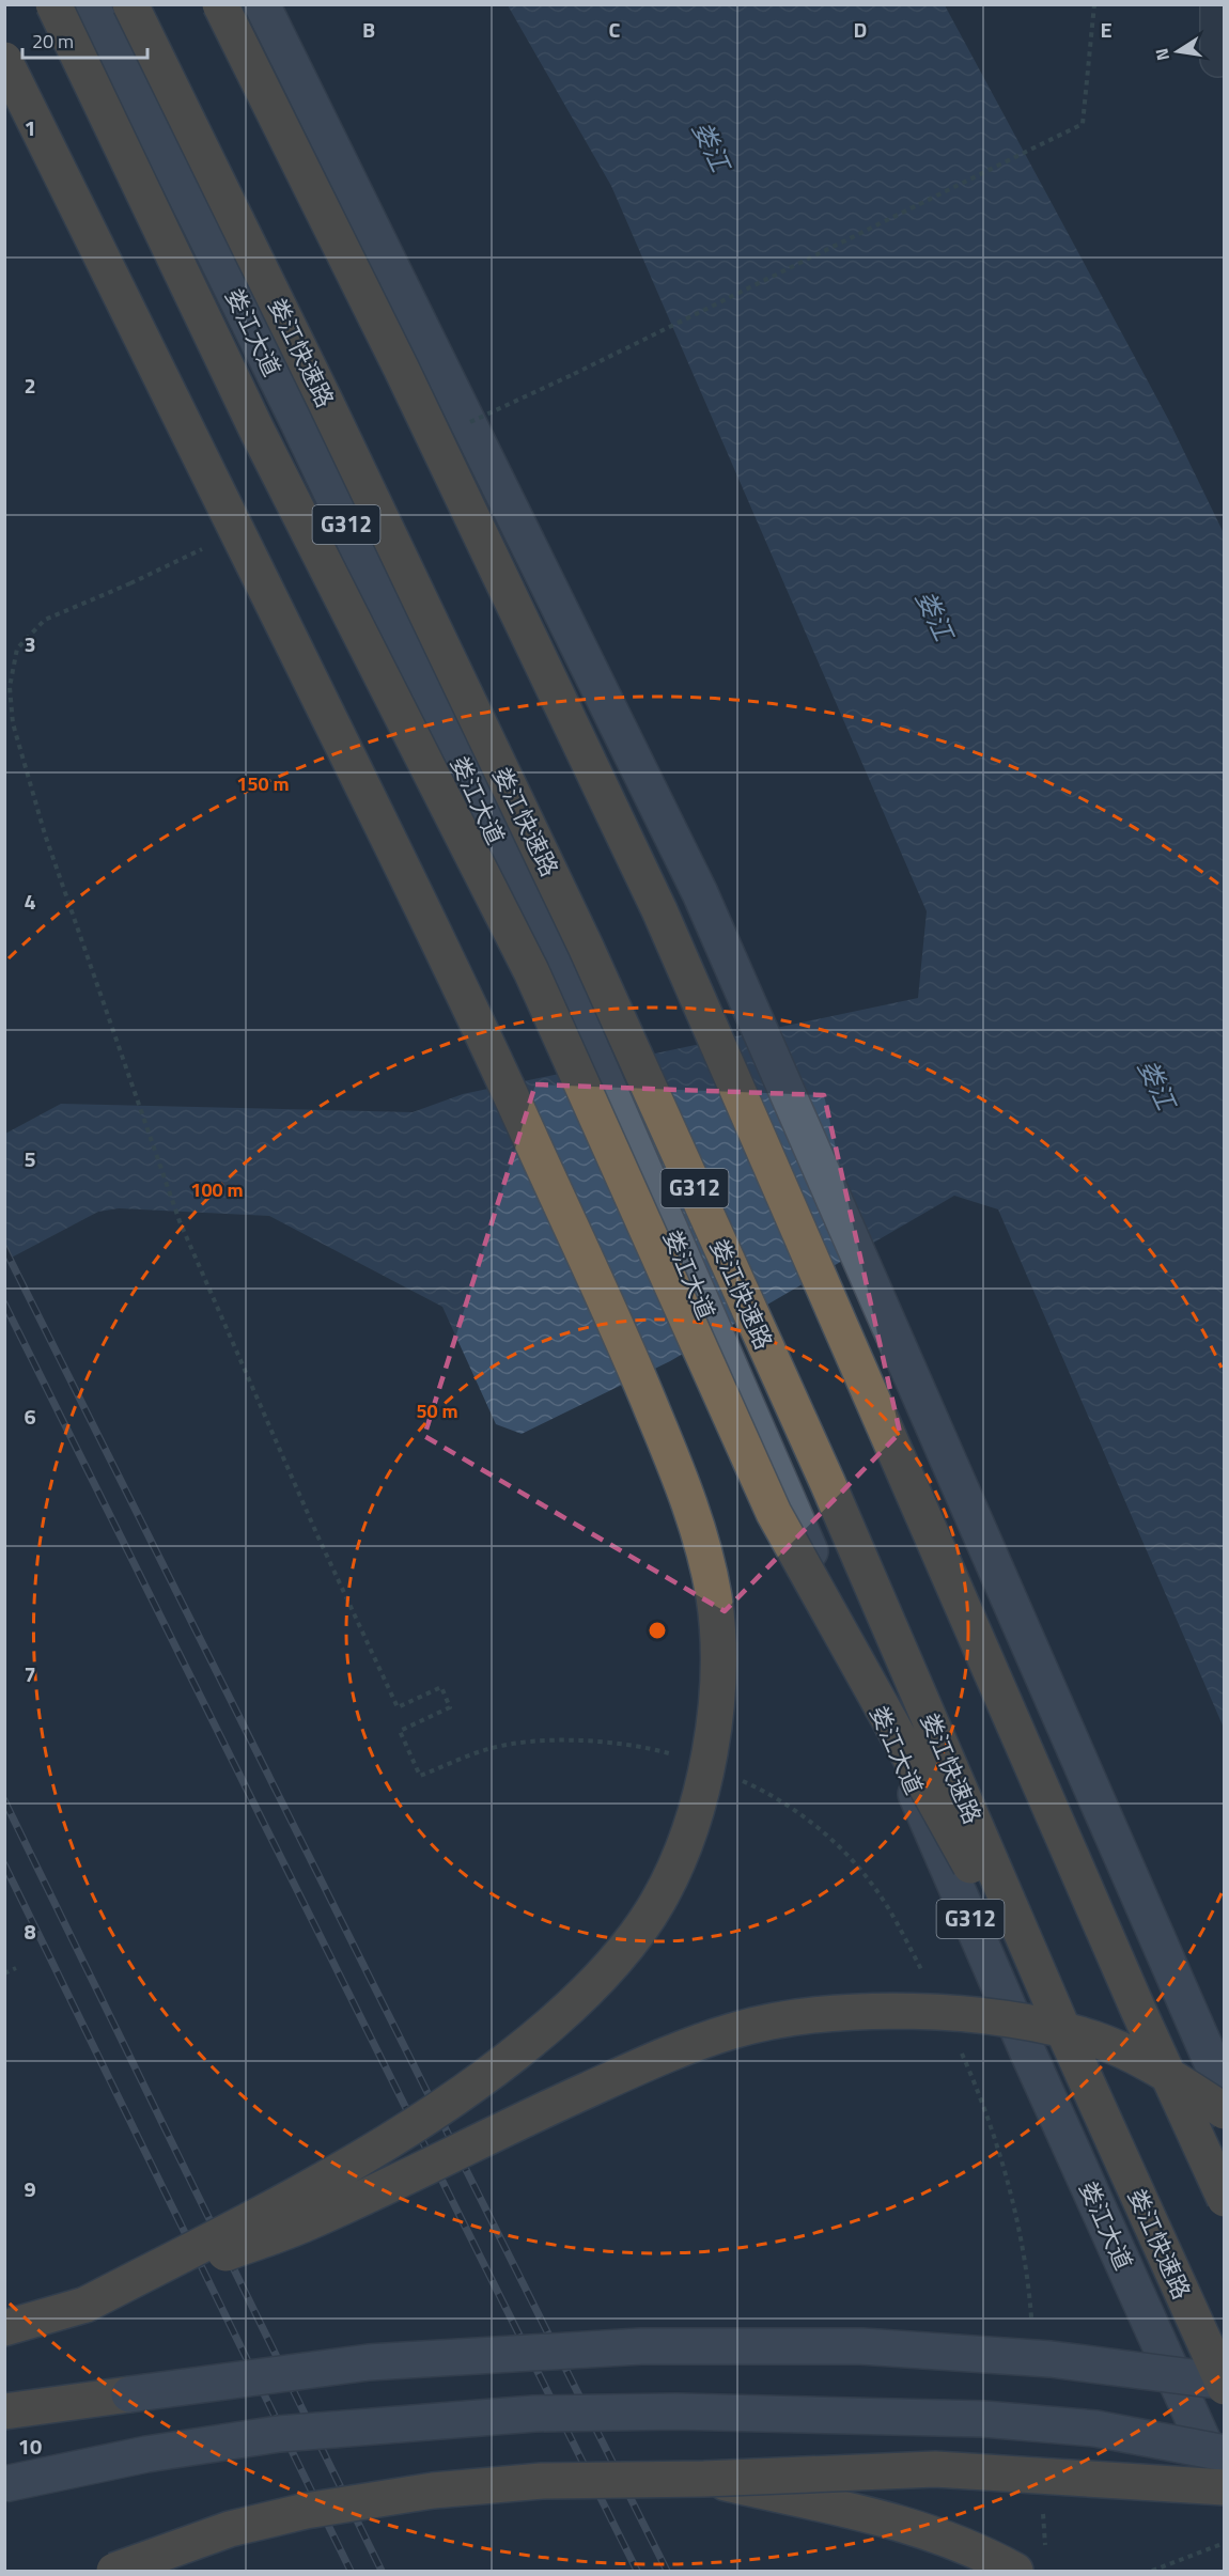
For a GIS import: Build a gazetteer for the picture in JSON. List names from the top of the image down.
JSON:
{
  "streets": {
    "highway": ["娄江快速路", "G312"],
    "main road": ["娄江大道"]
  },
  "water": ["娄江"],
  "scale_bar": "20 m",
  "north": "left",
  "grid": {
    "columns": [
      "B",
      "C",
      "D",
      "E"
    ],
    "rows": [
      "1",
      "2",
      "3",
      "4",
      "5",
      "6",
      "7",
      "8",
      "9",
      "10"
    ]
  },
  "rings": ["150 m", "100 m", "50 m"]
}
